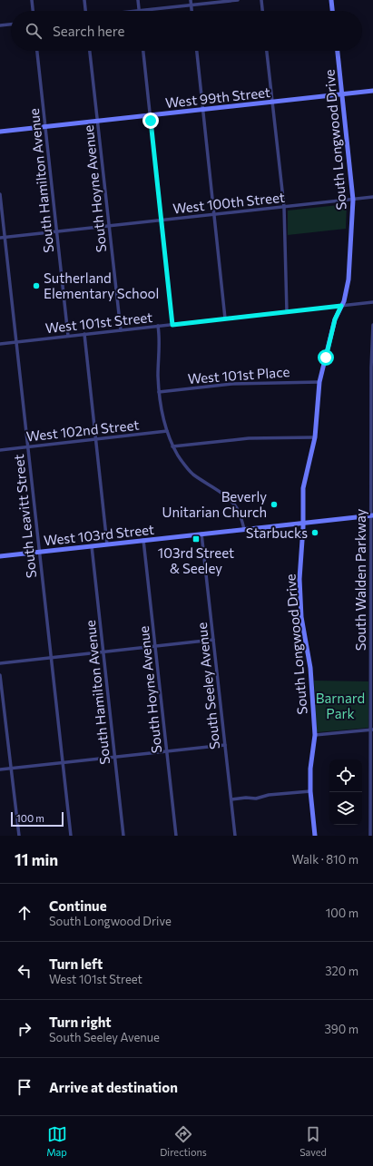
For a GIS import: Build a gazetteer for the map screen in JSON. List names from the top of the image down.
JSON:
{
  "streets": {
    "street": [
      "West 99th Street",
      "South Longwood Drive",
      "South Hamilton Avenue",
      "South Hoyne Avenue",
      "West 100th Street",
      "West 101st Street",
      "West 101st Place",
      "West 102nd Street",
      "South Leavitt Street",
      "West 103rd Street",
      "South Walden Parkway",
      "South Seeley Avenue"
    ]
  },
  "crossings": [
    ["West 99th Street", "South Longwood Drive"],
    ["West 99th Street", "South Hamilton Avenue"],
    ["West 99th Street", "South Hoyne Avenue"],
    ["South Longwood Drive", "West 100th Street"],
    ["South Longwood Drive", "West 101st Street"],
    ["South Longwood Drive", "West 101st Place"],
    ["South Longwood Drive", "West 103rd Street"],
    ["South Hamilton Avenue", "West 100th Street"],
    ["South Hamilton Avenue", "West 101st Street"],
    ["South Hamilton Avenue", "West 103rd Street"],
    ["South Hoyne Avenue", "West 100th Street"],
    ["South Hoyne Avenue", "West 101st Street"],
    ["South Hoyne Avenue", "West 103rd Street"],
    ["West 100th Street", "South Leavitt Street"],
    ["West 101st Street", "South Leavitt Street"],
    ["West 102nd Street", "South Leavitt Street"],
    ["South Leavitt Street", "West 103rd Street"],
    ["West 103rd Street", "South Walden Parkway"],
    ["West 103rd Street", "South Seeley Avenue"]
  ],
  "parks": ["Barnard Park"],
  "places": {
    "other": ["Sutherland Elementary School", "Beverly Unitarian Church", "Starbucks"],
    "transit": ["103rd Street & Seeley"]
  },
  "scale_bar": "100 m",
  "page": {
    "search": "Search here",
    "scale": "100 m",
    "heading": ["11 min", "Walk · 810 m"],
    "list": [
      ["Continue", "South Longwood Drive", "100 m"],
      ["Turn left", "West 101st Street", "320 m"],
      ["Turn right", "South Seeley Avenue", "390 m"],
      "Arrive at destination"
    ],
    "nav": ["Map", "Directions", "Saved"]
  }
}
